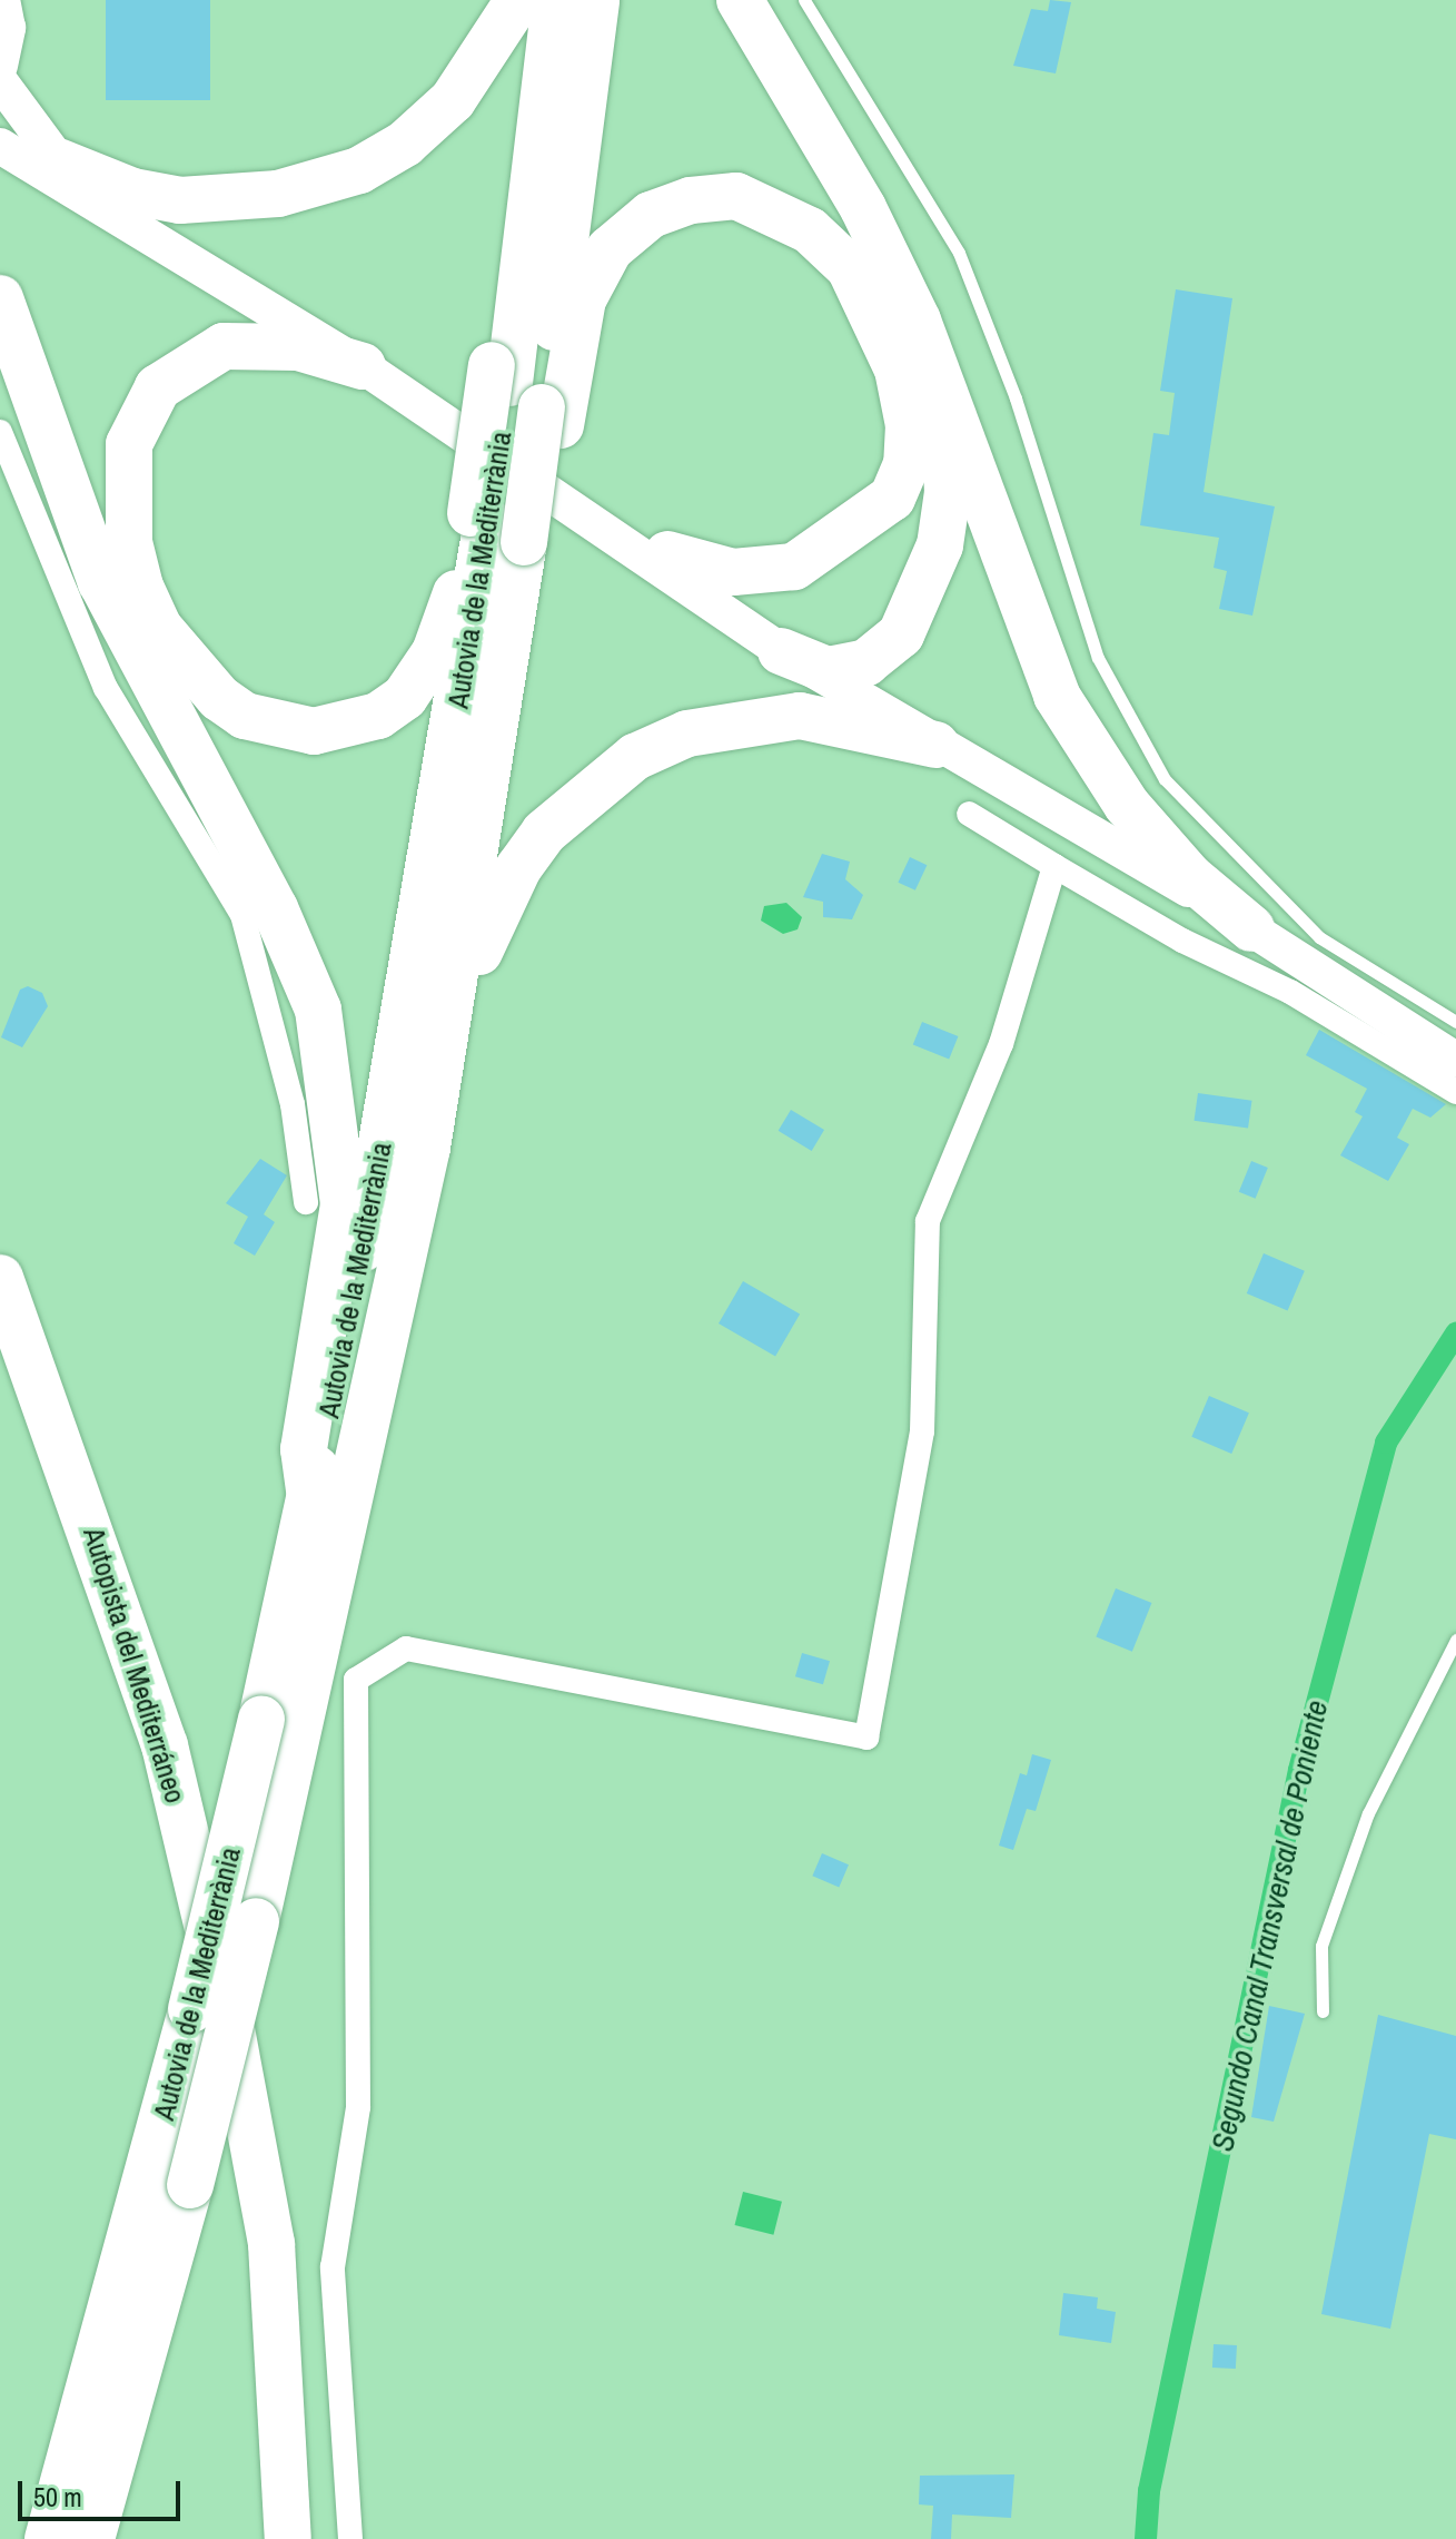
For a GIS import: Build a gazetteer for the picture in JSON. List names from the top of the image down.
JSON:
{
  "streets": {
    "highway": ["Autovia de la Mediterrània", "Autopista del Mediterráneo"]
  },
  "water": ["Segundo Canal Transversal de Poniente"],
  "scale_bar": "50 m"
}
